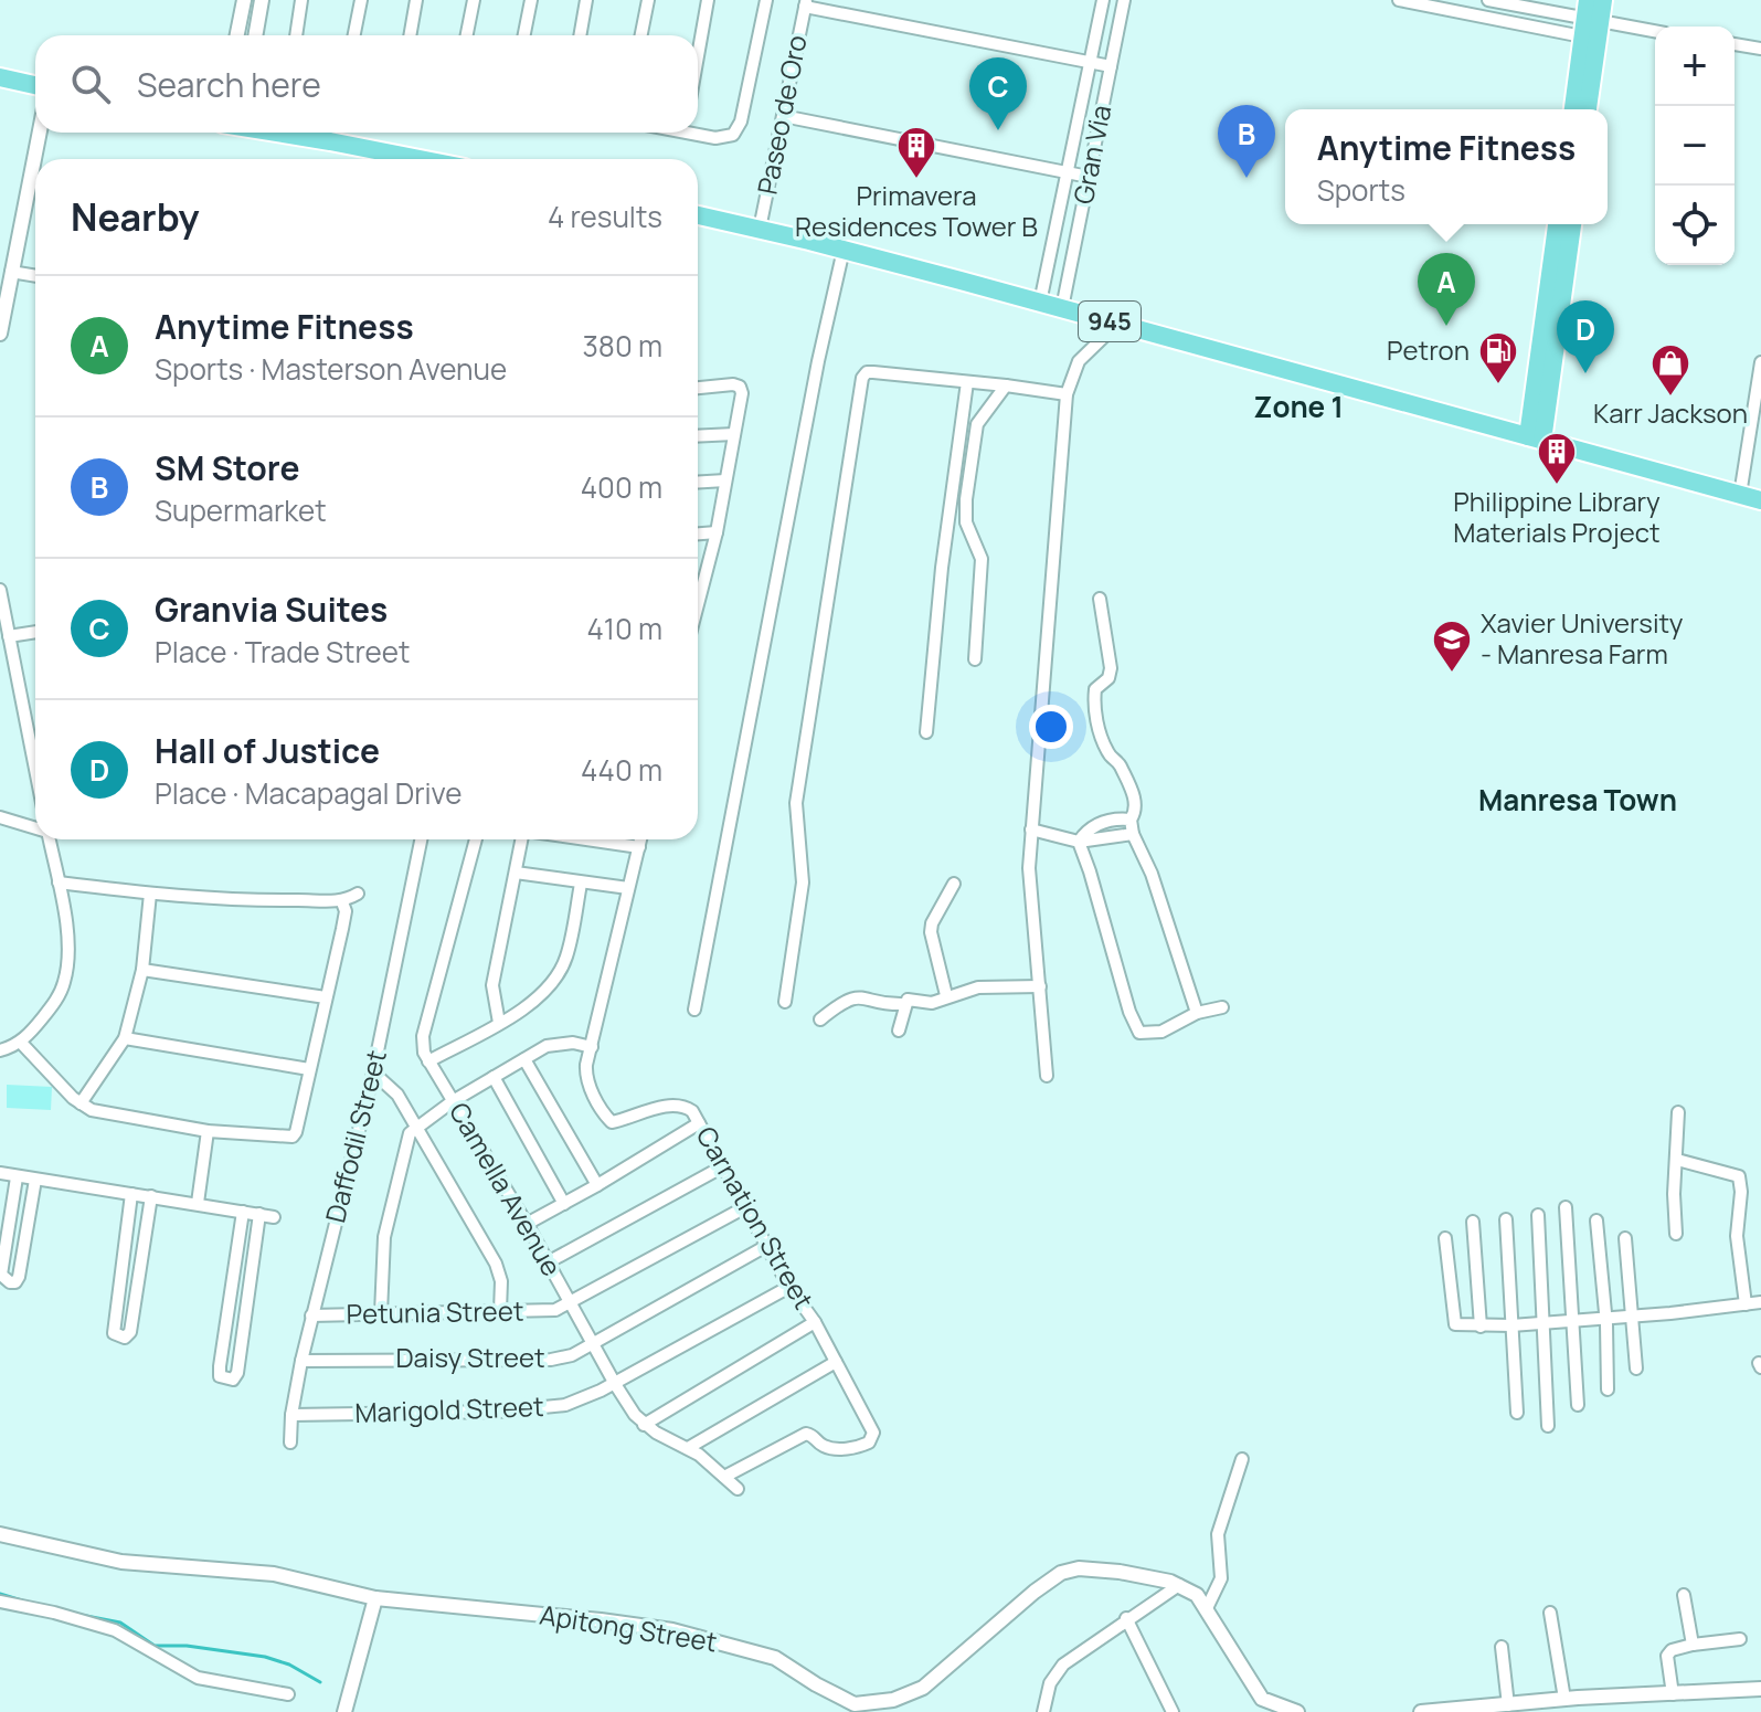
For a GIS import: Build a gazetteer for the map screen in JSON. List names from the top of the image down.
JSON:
{
  "streets": {
    "main road": ["945"],
    "street": [
      "Paseo de Oro",
      "Gran Via",
      "Daffodil Street",
      "Camella Avenue",
      "Carnation Street",
      "Petunia Street",
      "Daisy Street",
      "Marigold Street",
      "Apitong Street"
    ]
  },
  "crossings": [
    ["Paseo de Oro", "945"],
    ["Gran Via", "945"],
    ["Daffodil Street", "Petunia Street"],
    ["Daffodil Street", "Daisy Street"],
    ["Daffodil Street", "Marigold Street"],
    ["Camella Avenue", "Carnation Street"],
    ["Camella Avenue", "Petunia Street"],
    ["Camella Avenue", "Daisy Street"],
    ["Camella Avenue", "Marigold Street"],
    ["Carnation Street", "Petunia Street"],
    ["Carnation Street", "Daisy Street"],
    ["Carnation Street", "Marigold Street"]
  ],
  "districts": ["Zone 1", "Manresa Town"],
  "places": {
    "building": ["Primavera Residences Tower B", "Philippine Library Materials Project"],
    "fuel station": ["Petron"],
    "shop": ["Karr Jackson"],
    "school or university": ["Xavier University - Manresa Farm"]
  },
  "page": {
    "map_buttons": ["+", "−"],
    "search": "Search here",
    "pins": [
      "C",
      "B",
      "A",
      "D"
    ],
    "popup": ["Anytime Fitness", "Sports"],
    "heading": ["Nearby", "4 results"],
    "list": [
      {
        "mark": "A",
        "name": "Anytime Fitness",
        "note": "Sports · Masterson Avenue",
        "value": "380 m"
      },
      {
        "mark": "B",
        "name": "SM Store",
        "note": "Supermarket",
        "value": "400 m"
      },
      {
        "mark": "C",
        "name": "Granvia Suites",
        "note": "Place · Trade Street",
        "value": "410 m"
      },
      {
        "mark": "D",
        "name": "Hall of Justice",
        "note": "Place · Macapagal Drive",
        "value": "440 m"
      }
    ]
  }
}
